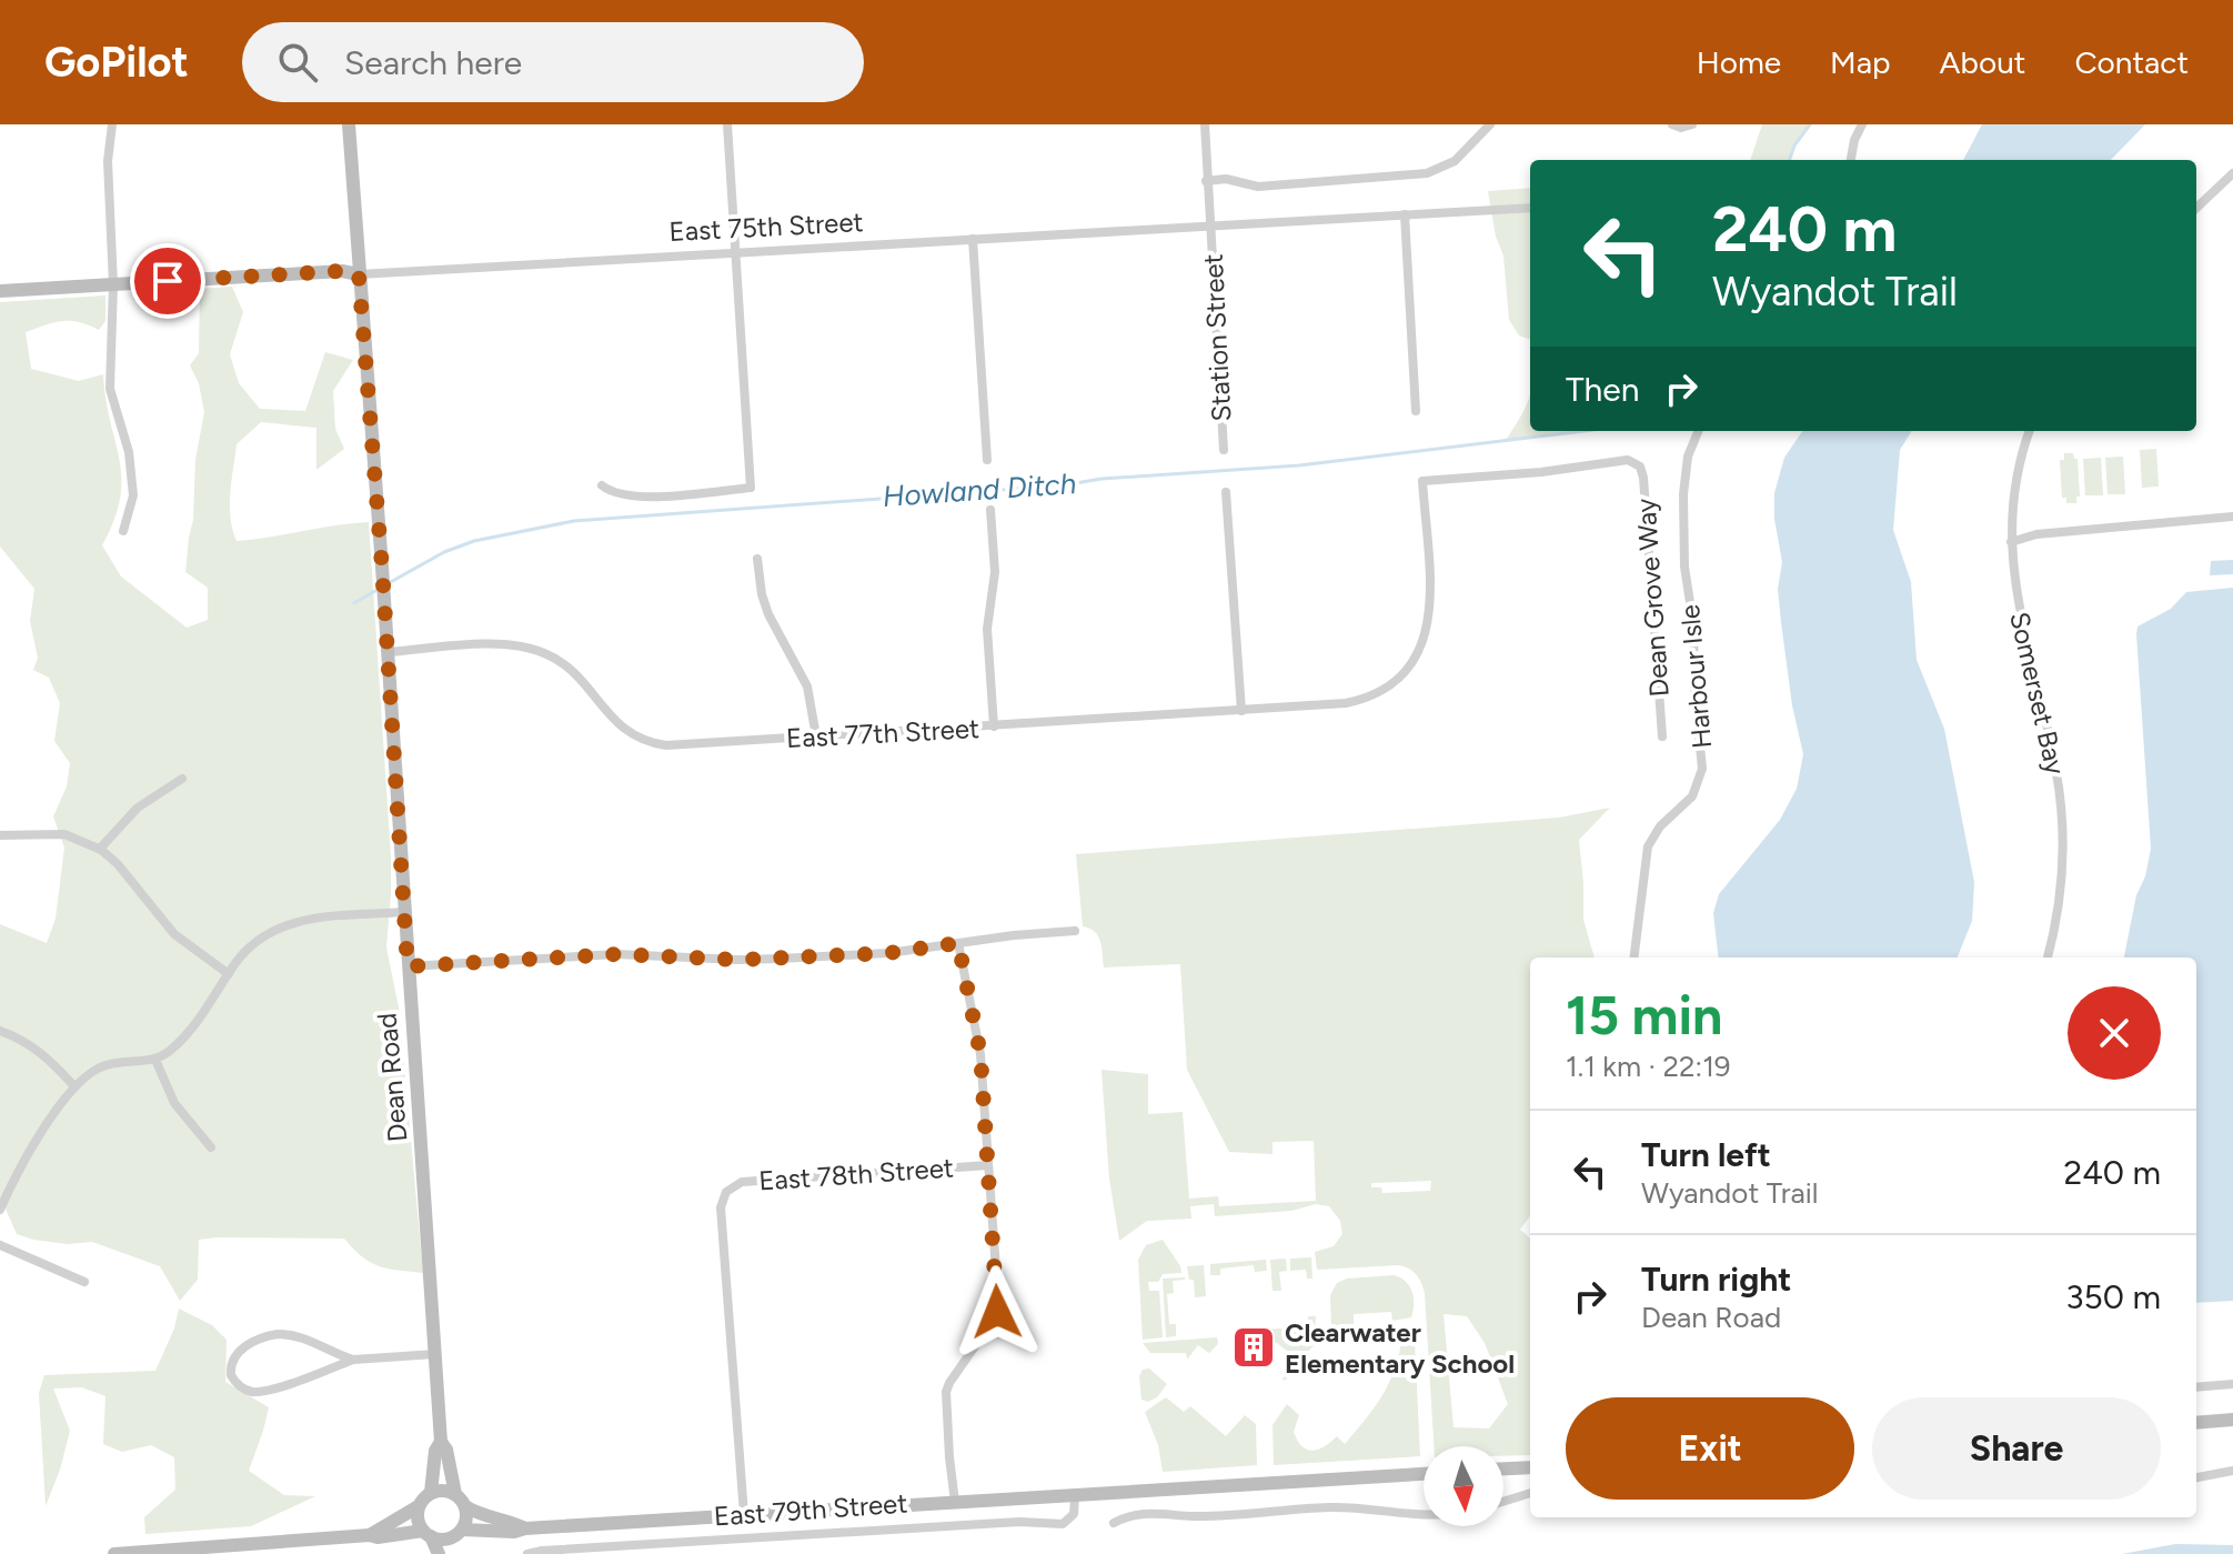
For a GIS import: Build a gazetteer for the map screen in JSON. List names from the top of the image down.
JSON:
{
  "streets": {
    "street": [
      "East 75th Street",
      "Station Street",
      "Dean Grove Way",
      "Harbour Isle",
      "Somerset Bay",
      "East 77th Street",
      "Dean Road",
      "East 78th Street",
      "East 79th Street"
    ]
  },
  "crossings": [
    ["East 75th Street", "Station Street"],
    ["East 75th Street", "Dean Road"],
    ["Dean Grove Way", "East 77th Street"],
    ["East 77th Street", "Dean Road"],
    ["Dean Road", "East 79th Street"],
    ["East 78th Street", "East 79th Street"]
  ],
  "water": ["Howland Ditch"],
  "places": {
    "building": ["Clearwater Elementary School"]
  },
  "north": "bottom",
  "page": {
    "header": "GoPilot",
    "search": "Search here",
    "nav": [
      "Home",
      "Map",
      "About",
      "Contact"
    ],
    "turn": ["240 m", "Wyandot Trail"],
    "then": "Then",
    "heading": ["15 min", "1.1 km · 22:19"],
    "list": [
      {
        "name": "Turn left",
        "note": "Wyandot Trail",
        "value": "240 m"
      },
      {
        "name": "Turn right",
        "note": "Dean Road",
        "value": "350 m"
      }
    ],
    "buttons": ["Exit", "Share"]
  }
}
